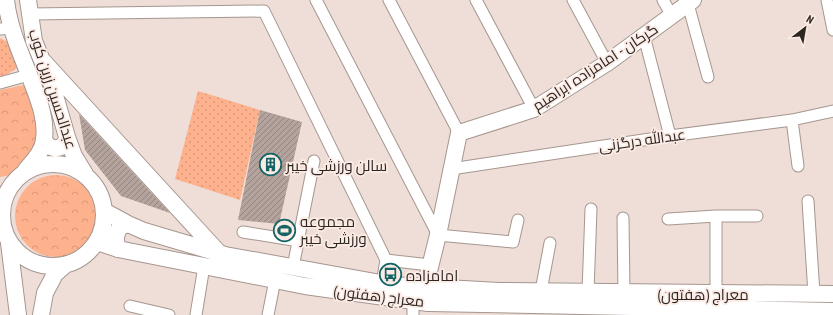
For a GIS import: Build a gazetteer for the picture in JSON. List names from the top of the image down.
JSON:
{
  "streets": {
    "main road": ["گرکان - امامزاده ابراهیم", "عبدالحسین زرین کوب", "معراج (هفتون)"],
    "street": ["عبدالله درگزنی"]
  },
  "crossings": [
    ["عبدالحسین زرین کوب", "معراج (هفتون)"]
  ],
  "places": {
    "building": ["سالن ورزشی خیبر"],
    "sports": ["مجموعه ورزشی خیبر"],
    "bus stop": ["امامزاده"]
  },
  "north": "top right"
}
